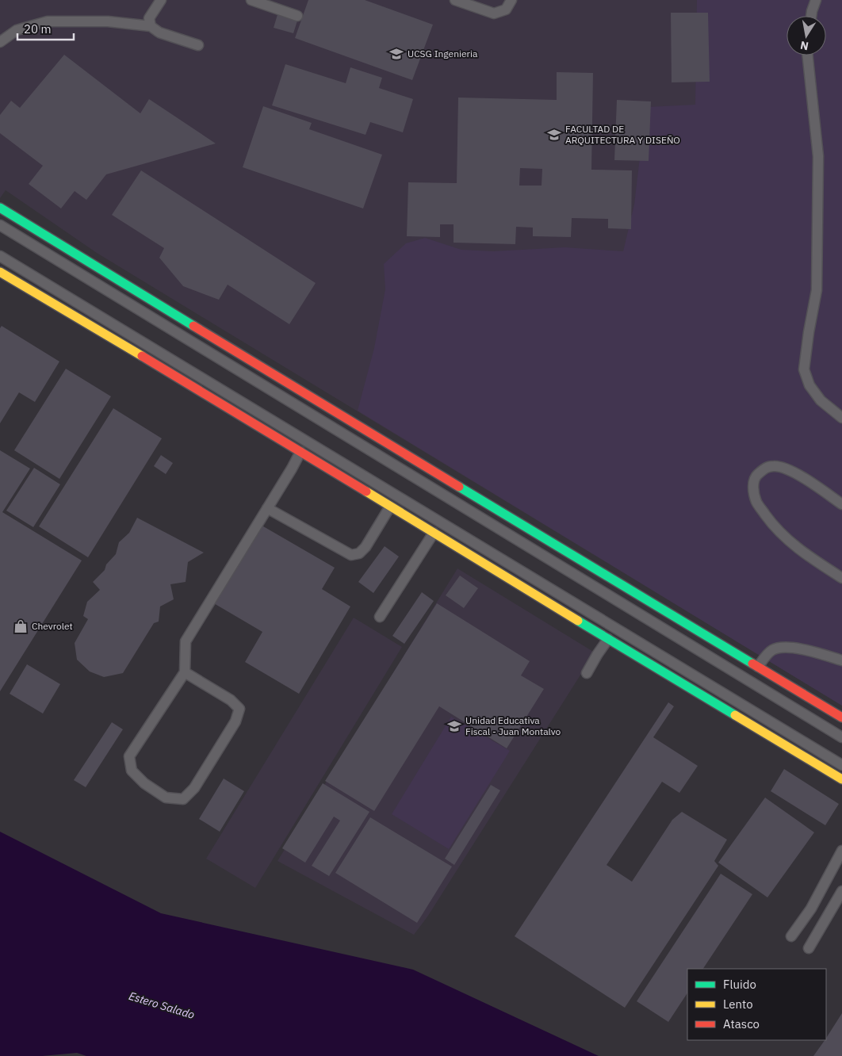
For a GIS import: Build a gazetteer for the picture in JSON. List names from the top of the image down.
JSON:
{
  "water": ["Estero Salado"],
  "places": {
    "school or university": ["UCSG Ingenieria", "FACULTAD DE ARQUITECTURA Y DISEÑO", "Unidad Educativa Fiscal - Juan Montalvo"],
    "shop": ["Chevrolet"]
  },
  "legend": ["Fluido", "Lento", "Atasco"],
  "scale_bar": "20 m",
  "north": "bottom"
}
